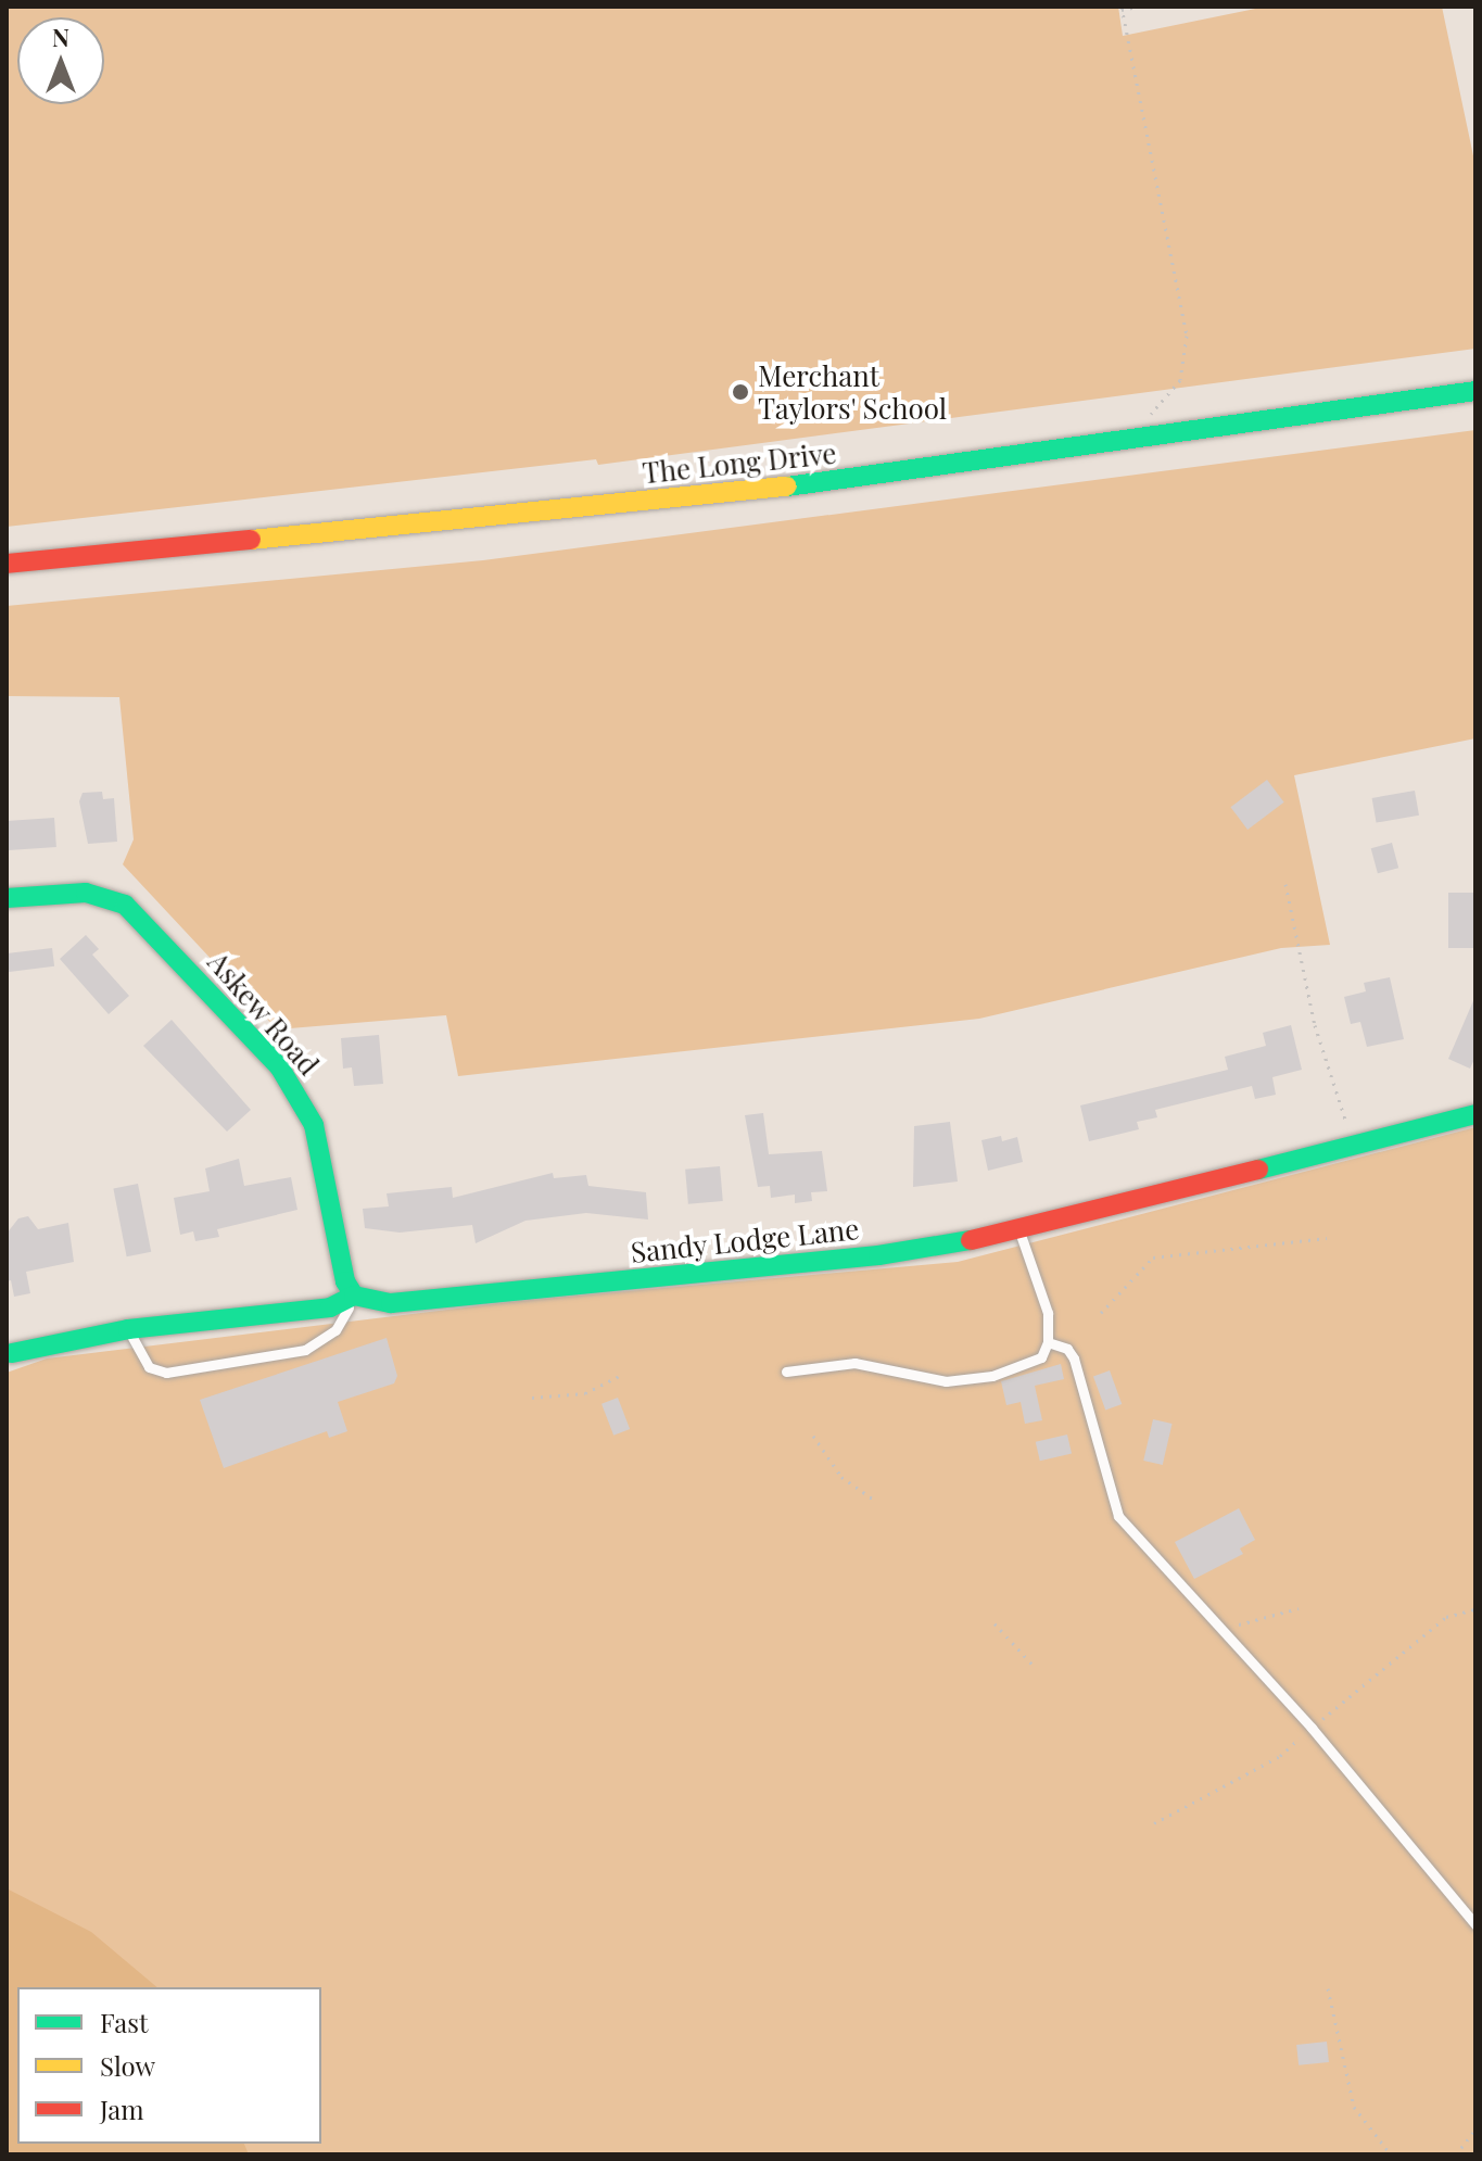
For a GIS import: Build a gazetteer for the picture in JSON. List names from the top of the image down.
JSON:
{
  "streets": {
    "street": ["The Long Drive", "Askew Road", "Sandy Lodge Lane"]
  },
  "crossings": [
    ["Askew Road", "Sandy Lodge Lane"]
  ],
  "places": ["Merchant Taylors' School"],
  "legend": ["Fast", "Slow", "Jam"],
  "north": "top"
}
